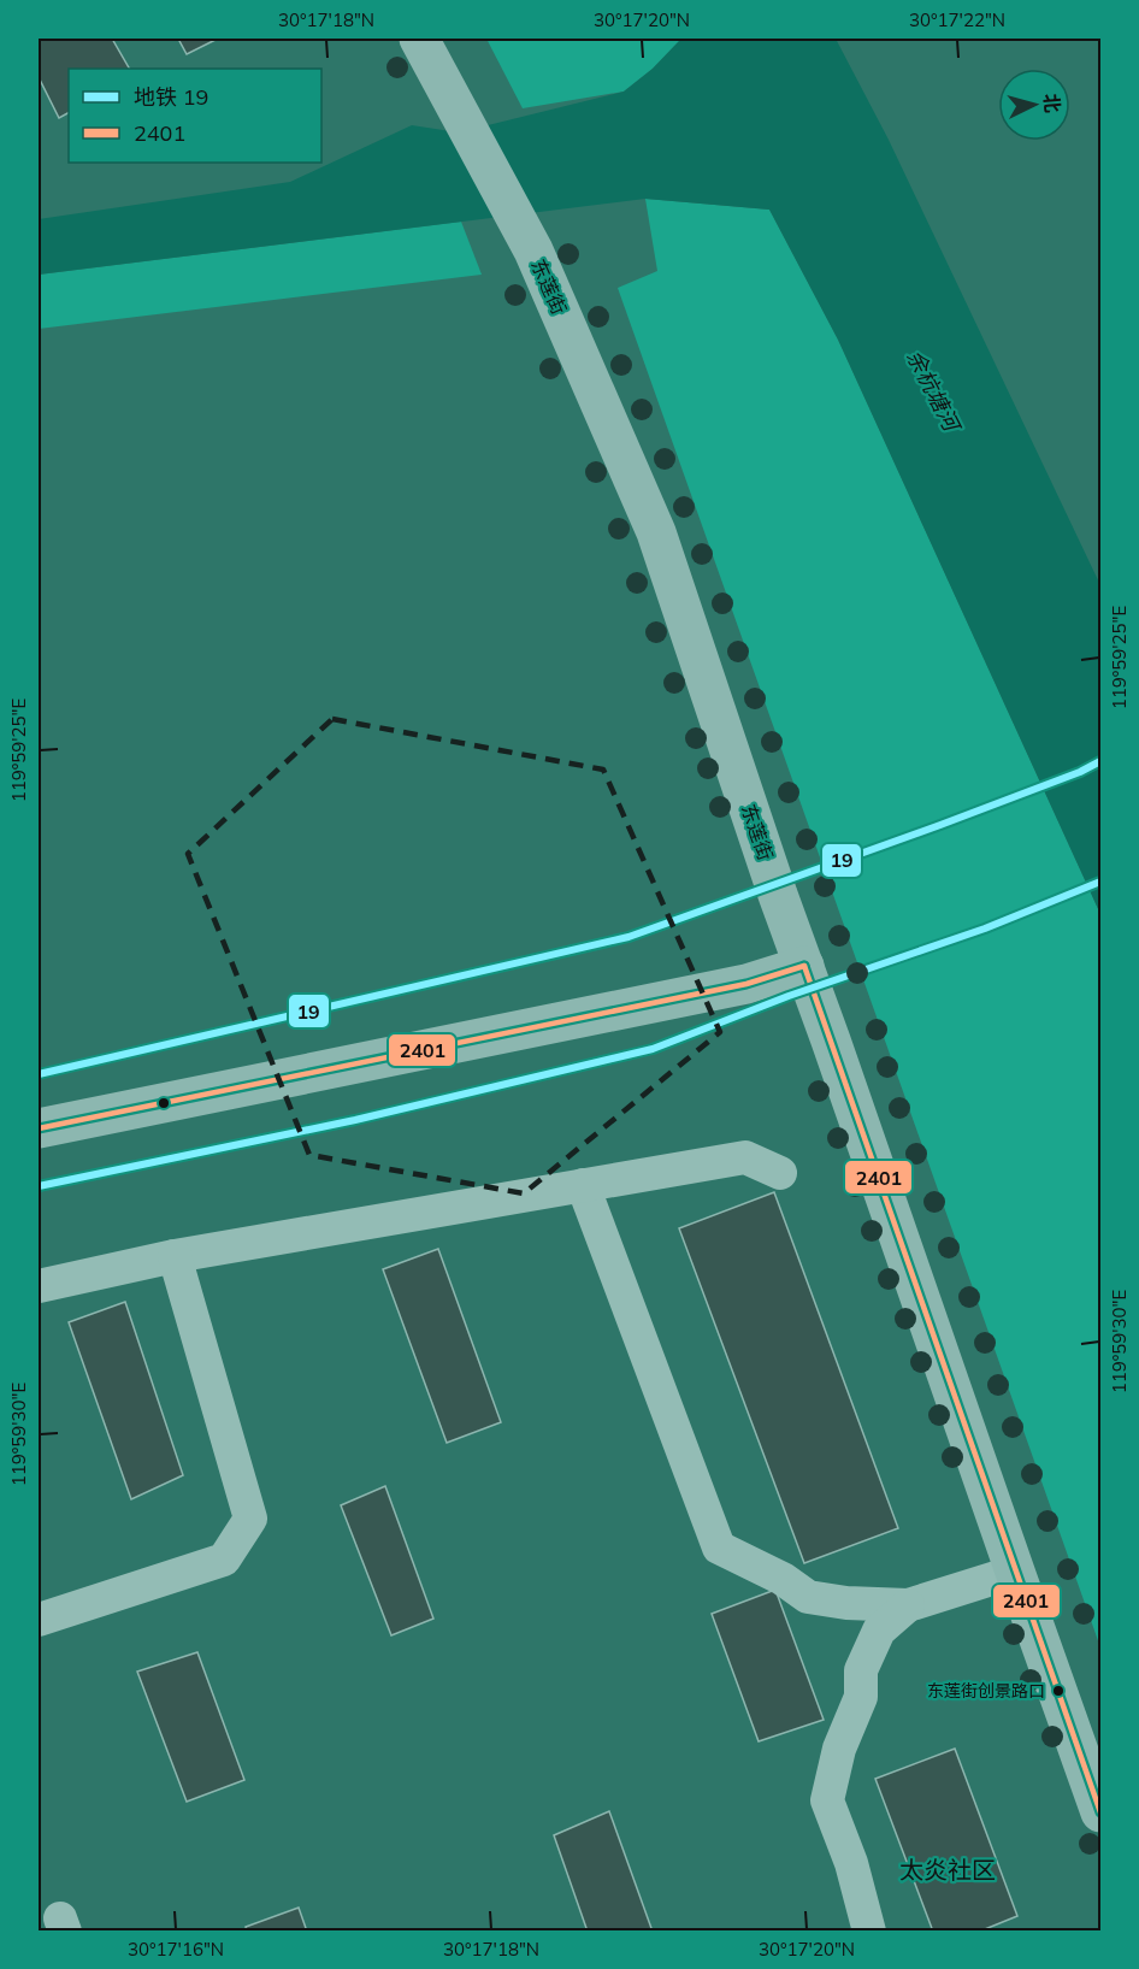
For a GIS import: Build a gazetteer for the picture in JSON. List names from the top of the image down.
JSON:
{
  "streets": {
    "street": ["东莲街"]
  },
  "districts": ["太炎社区"],
  "water": ["余杭塘河"],
  "places": ["东莲街创景路口"],
  "lines": ["metro line 19", "transit line 2401"],
  "legend": ["地铁 19", "2401"],
  "north": "right",
  "coordinates": [
    "30°17'18\"N",
    "30°17'20\"N",
    "30°17'22\"N",
    "119°59'25\"E",
    "119°59'30\"E",
    "30°17'16\"N"
  ]
}
